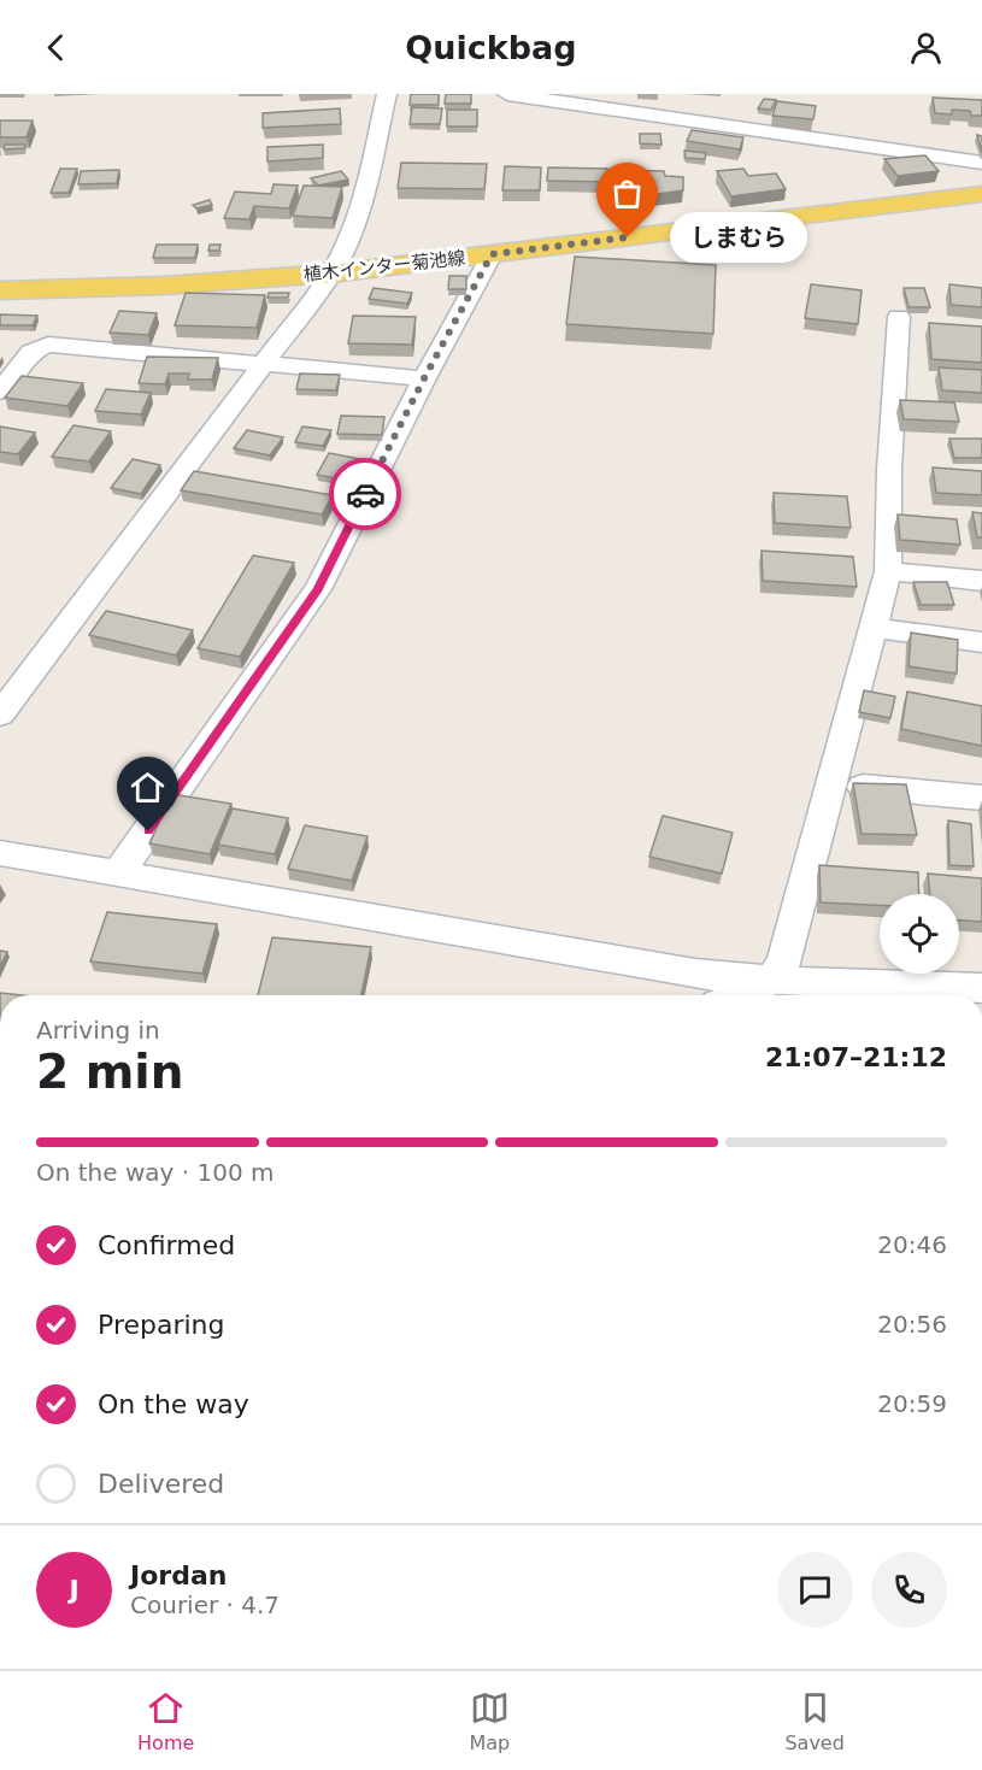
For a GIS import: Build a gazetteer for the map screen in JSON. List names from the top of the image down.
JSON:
{
  "streets": {
    "main road": ["植木インター菊池線"]
  },
  "places": ["しまむら"],
  "page": {
    "header": "Quickbag",
    "bubble": "しまむら",
    "heading": ["2 min", "Arriving in", "21:07–21:12"],
    "panel": ["Jordan", "Courier · 4.7"],
    "bar": "On the way · 100 m",
    "list": [
      ["Confirmed", "20:46"],
      ["Preparing", "20:56"],
      ["On the way", "20:59"],
      "Delivered"
    ],
    "round": "J",
    "tabs": ["Home", "Map", "Saved"]
  }
}
